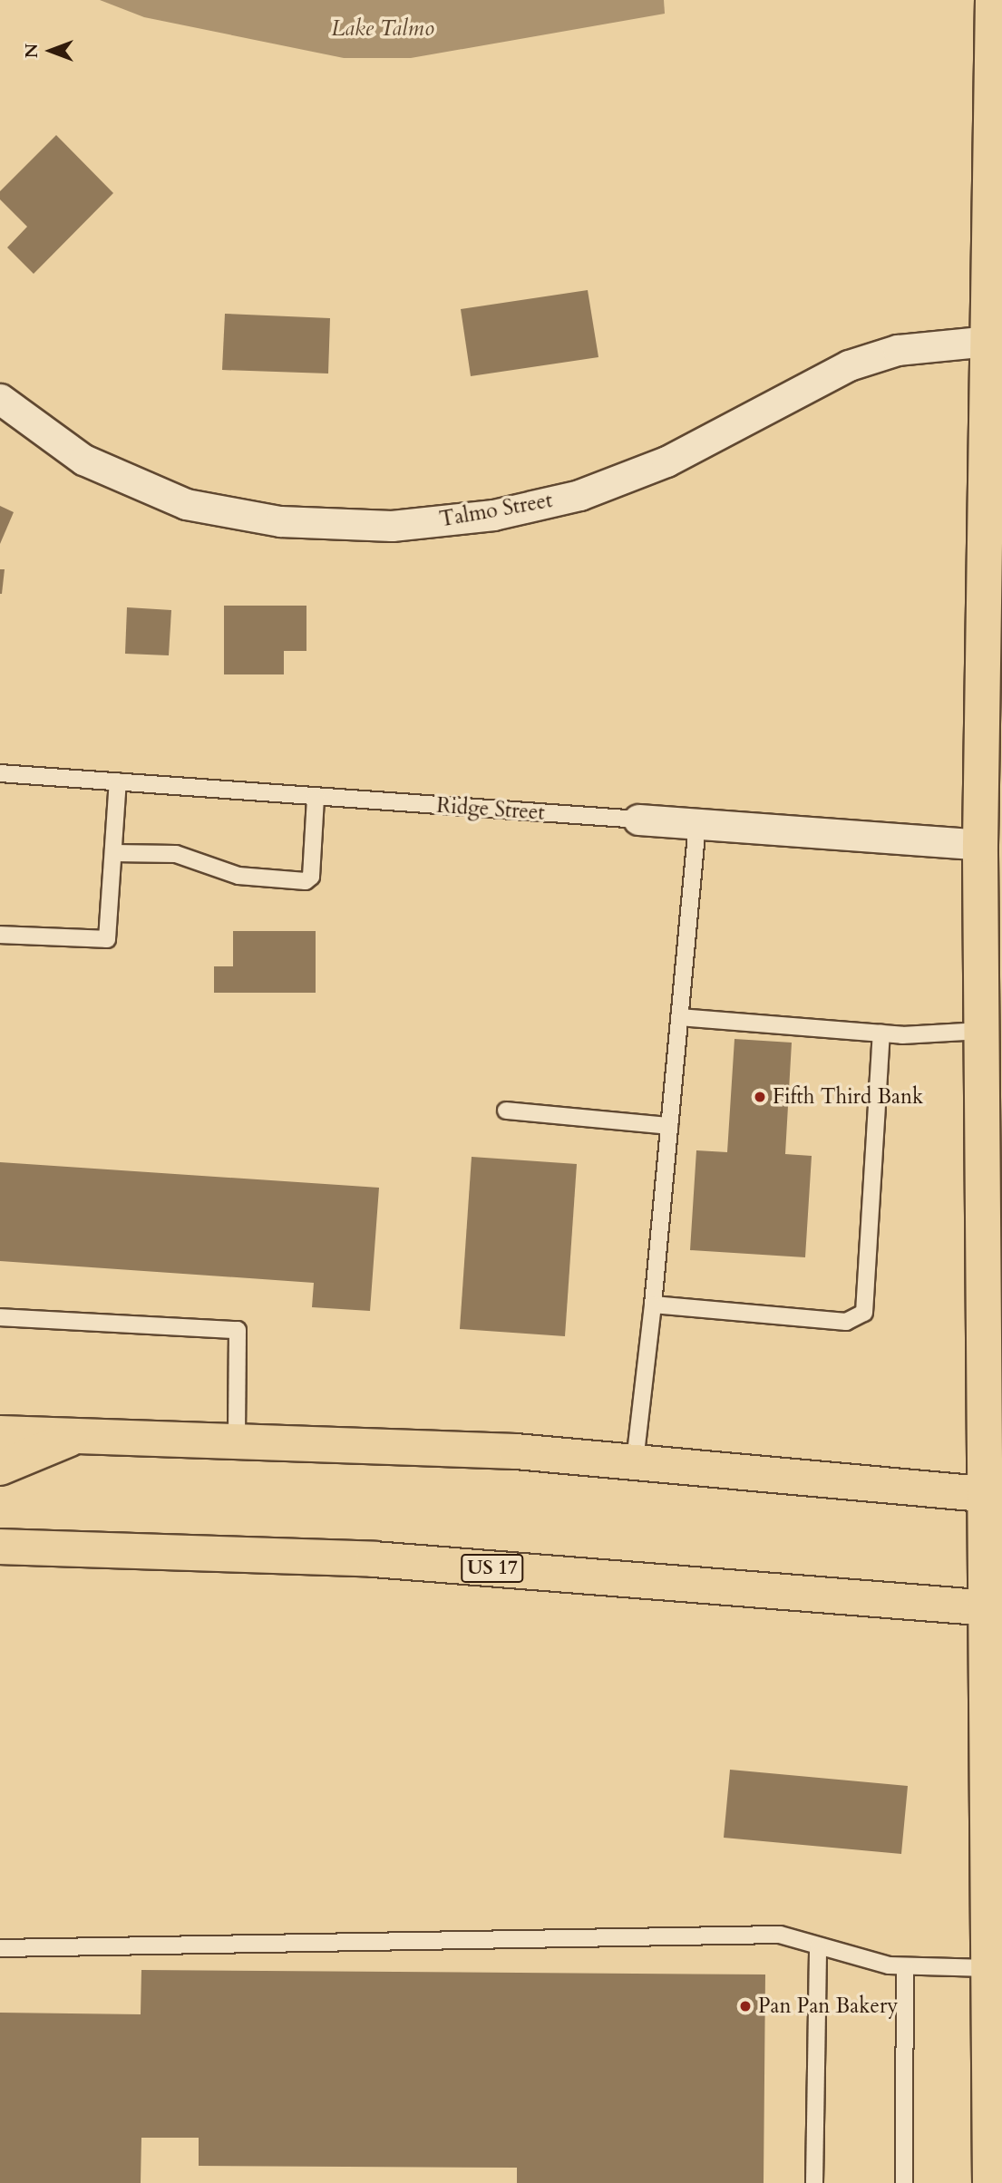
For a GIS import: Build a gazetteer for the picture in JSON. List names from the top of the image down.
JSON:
{
  "streets": {
    "main road": ["US 17"],
    "street": ["Talmo Street", "Ridge Street"]
  },
  "water": ["Lake Talmo"],
  "places": ["Fifth Third Bank", "Pan Pan Bakery"],
  "north": "left"
}
